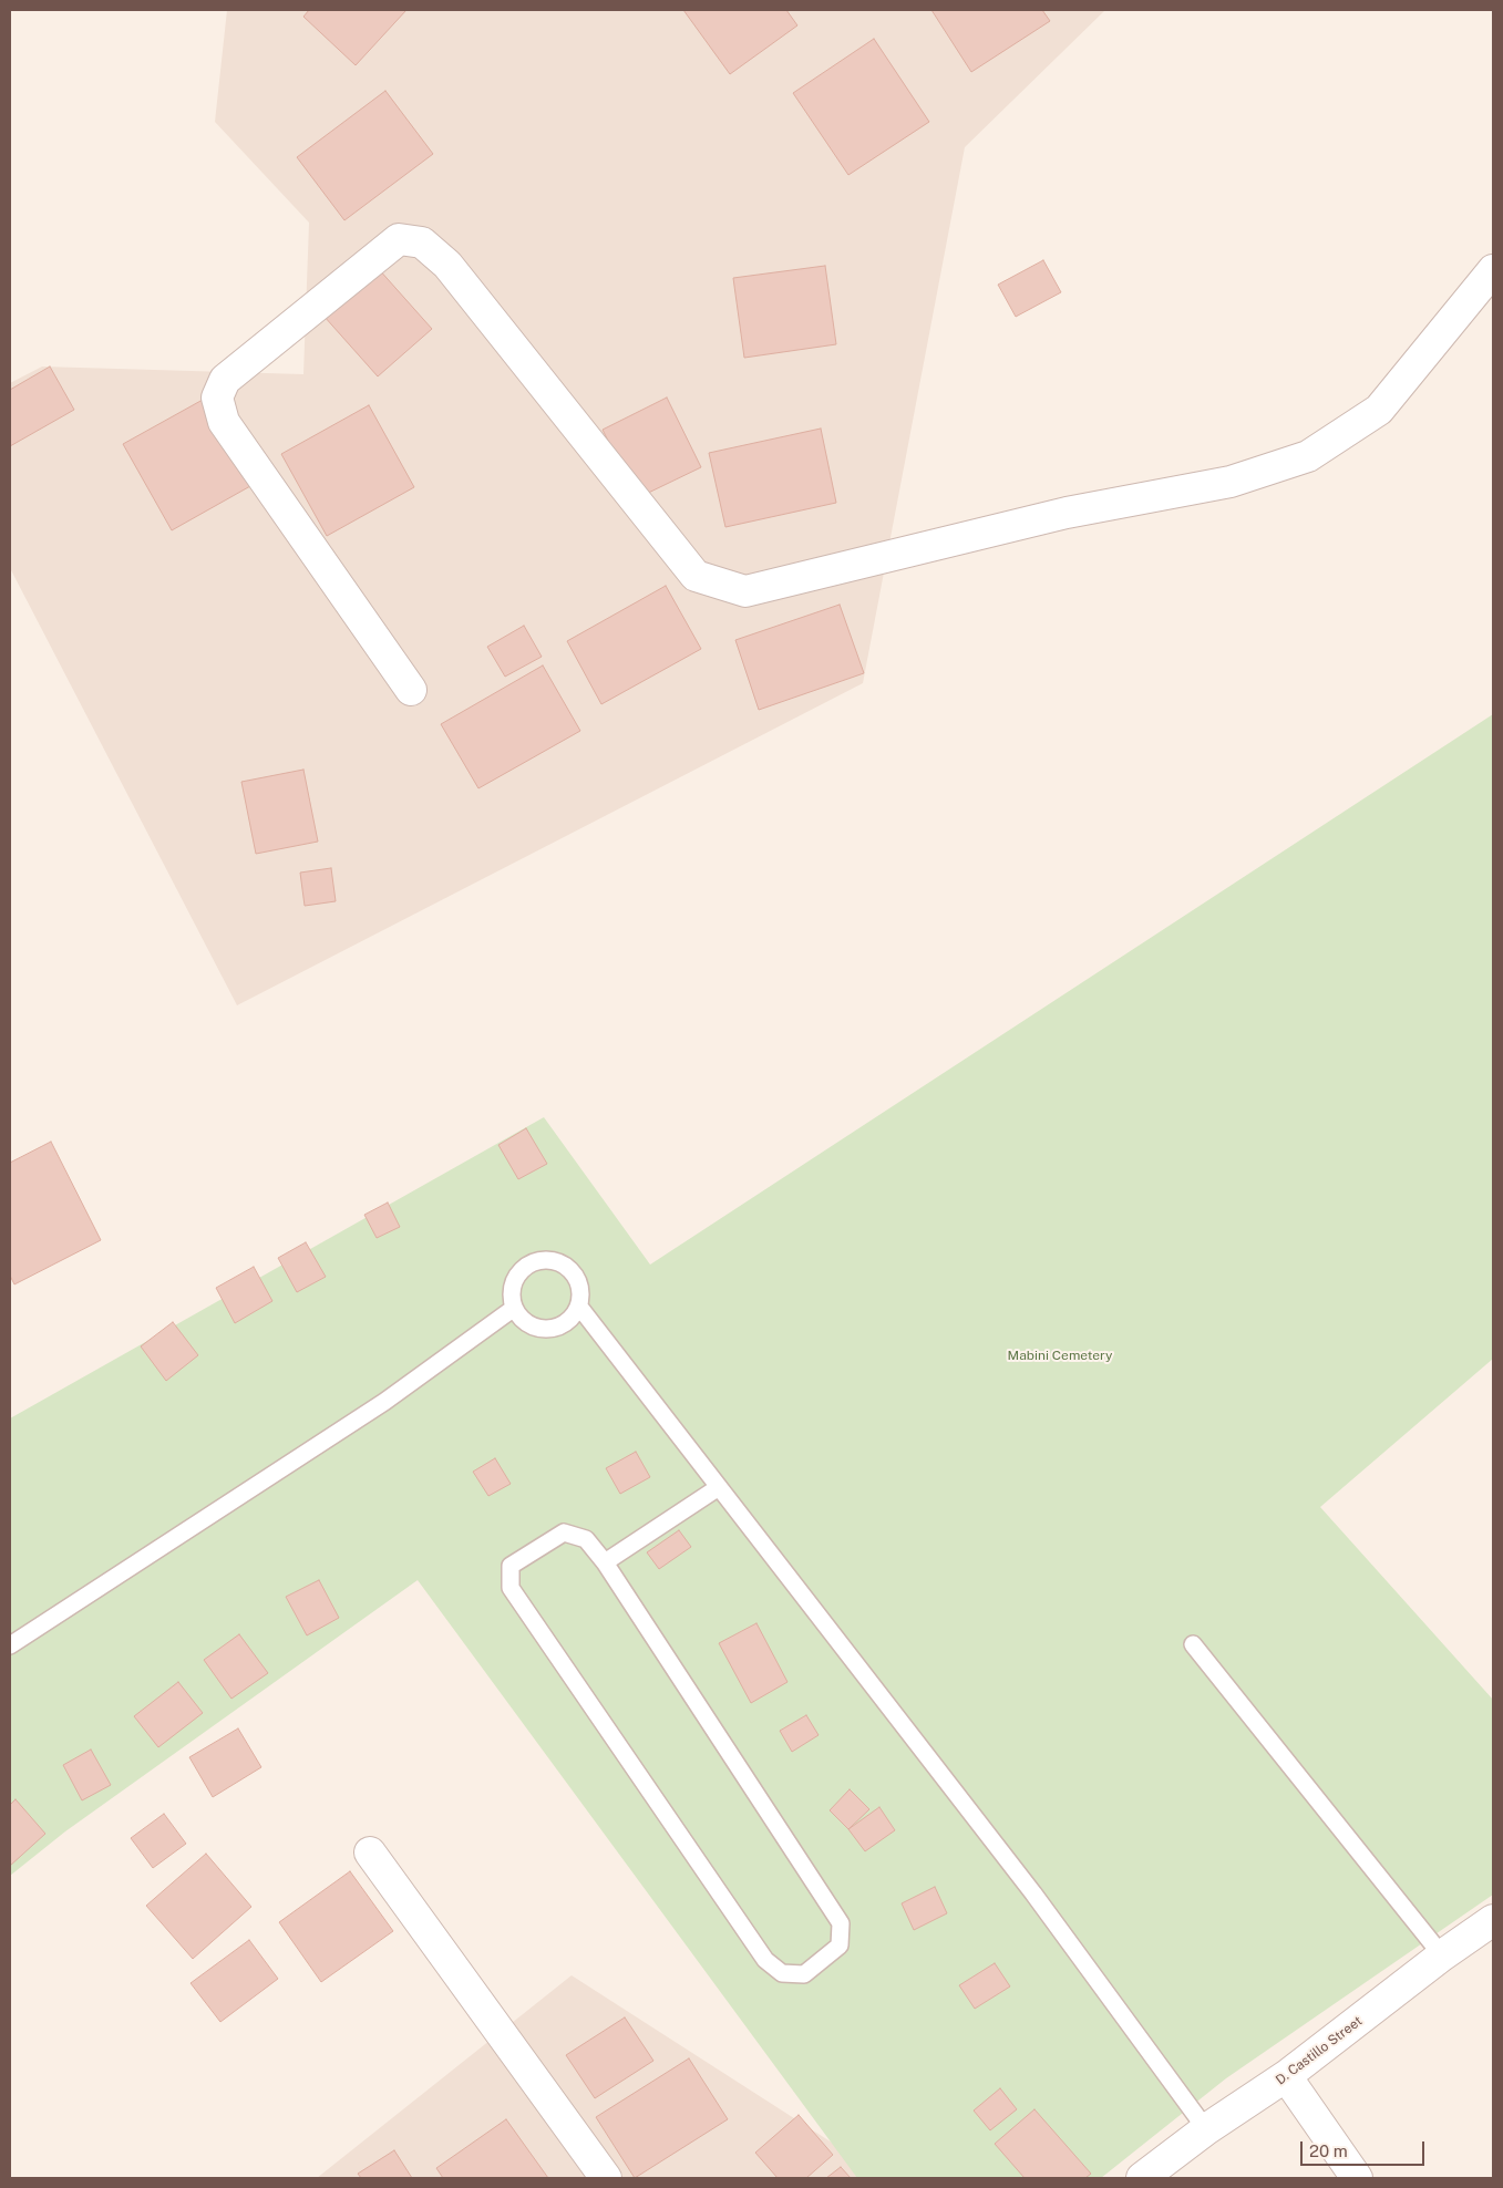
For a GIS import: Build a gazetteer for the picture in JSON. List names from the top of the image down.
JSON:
{
  "streets": {
    "street": ["D. Castillo Street"]
  },
  "parks": ["Mabini Cemetery"],
  "scale_bar": "20 m"
}
